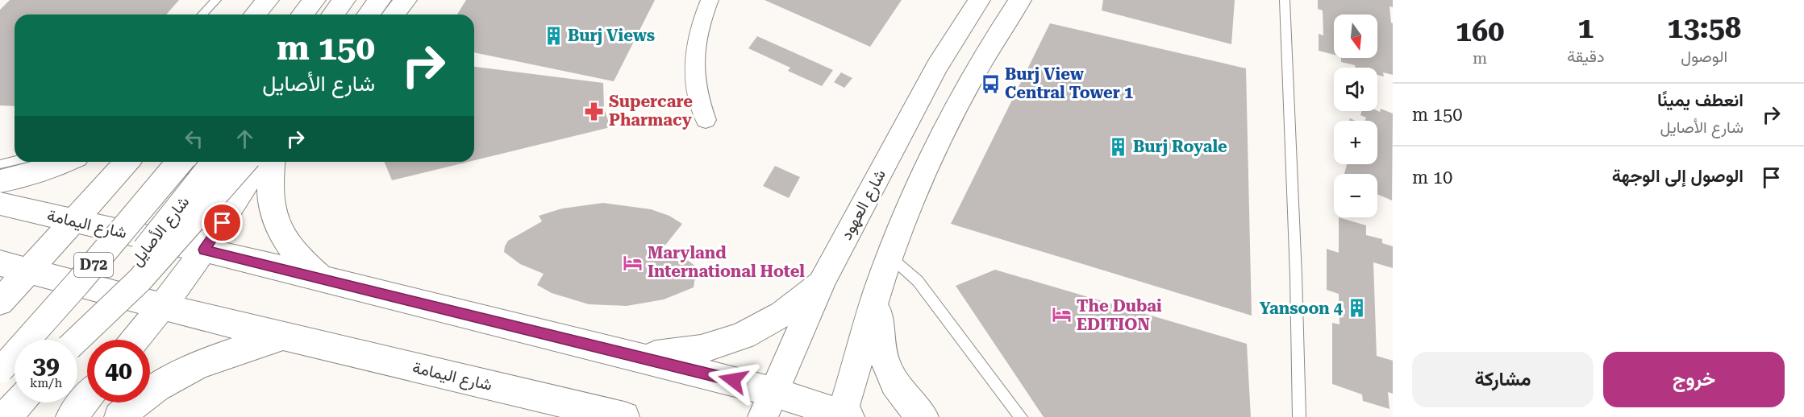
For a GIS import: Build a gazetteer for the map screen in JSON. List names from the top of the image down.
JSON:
{
  "streets": {
    "street": [
      "شارع العهود",
      "شارع اليمامة",
      "شارع الأصايل",
      "D72"
    ]
  },
  "crossings": [
    ["شارع العهود", "شارع اليمامة"]
  ],
  "places": {
    "building": ["Burj Views", "Burj Royale", "Yansoon 4"],
    "bus stop": ["Burj View Central Tower 1"],
    "pharmacy": ["Supercare Pharmacy"],
    "hotel": ["Maryland International Hotel", "The Dubai EDITION"]
  },
  "north": "bottom",
  "page": {
    "eta": [
      "13:58",
      "الوصول",
      "1",
      "دقيقة",
      "160",
      "m"
    ],
    "map_buttons": ["+", "−"],
    "turn": ["150 m", "شارع الأصايل"],
    "list": [
      {
        "name": "انعطف يمينًا",
        "note": "شارع الأصايل",
        "value": "150 m"
      },
      {
        "name": "الوصول إلى الوجهة",
        "value": "10 m"
      }
    ],
    "speed": "39 km/h",
    "limit": "40",
    "buttons": ["خروج", "مشاركة"]
  }
}
